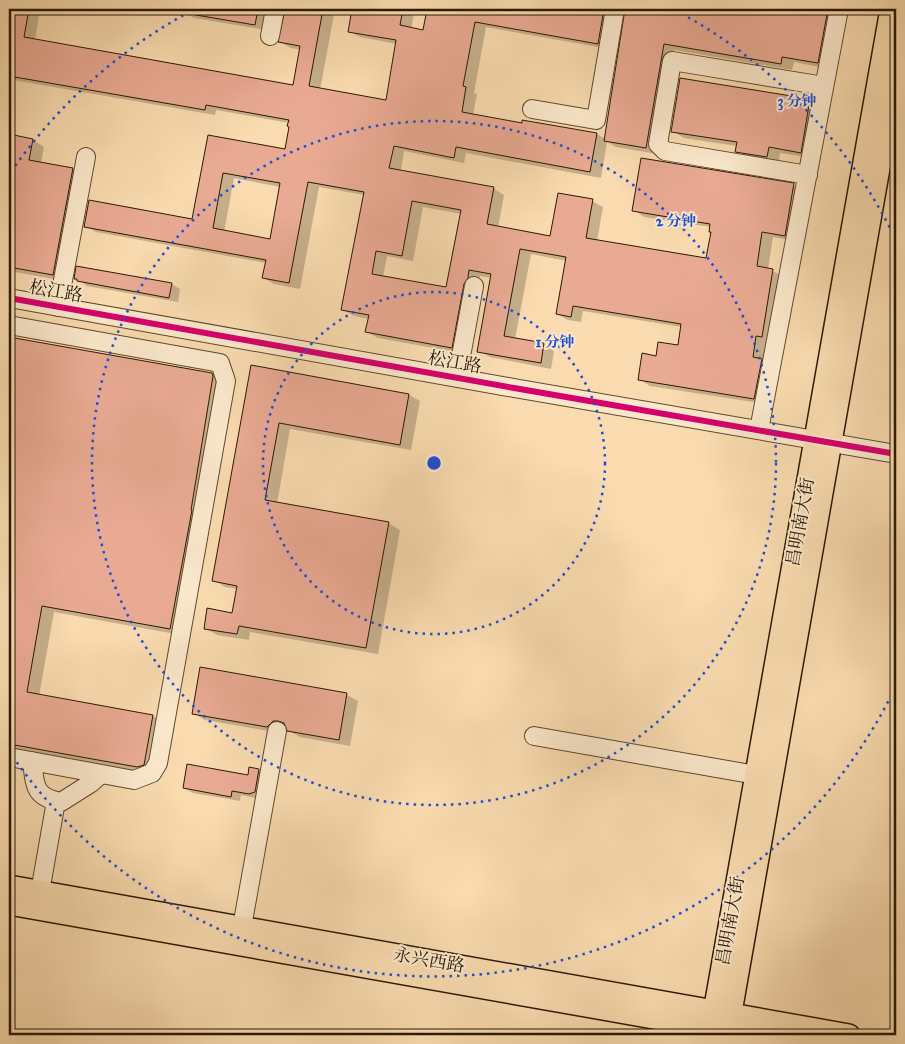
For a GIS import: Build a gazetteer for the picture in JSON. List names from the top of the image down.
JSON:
{
  "streets": {
    "main road": ["昌明南大街", "永兴西路"],
    "street": ["松江路"]
  },
  "crossings": [
    ["松江路", "昌明南大街"],
    ["昌明南大街", "永兴西路"]
  ],
  "rings": ["3 分钟", "2 分钟", "1 分钟"]
}
